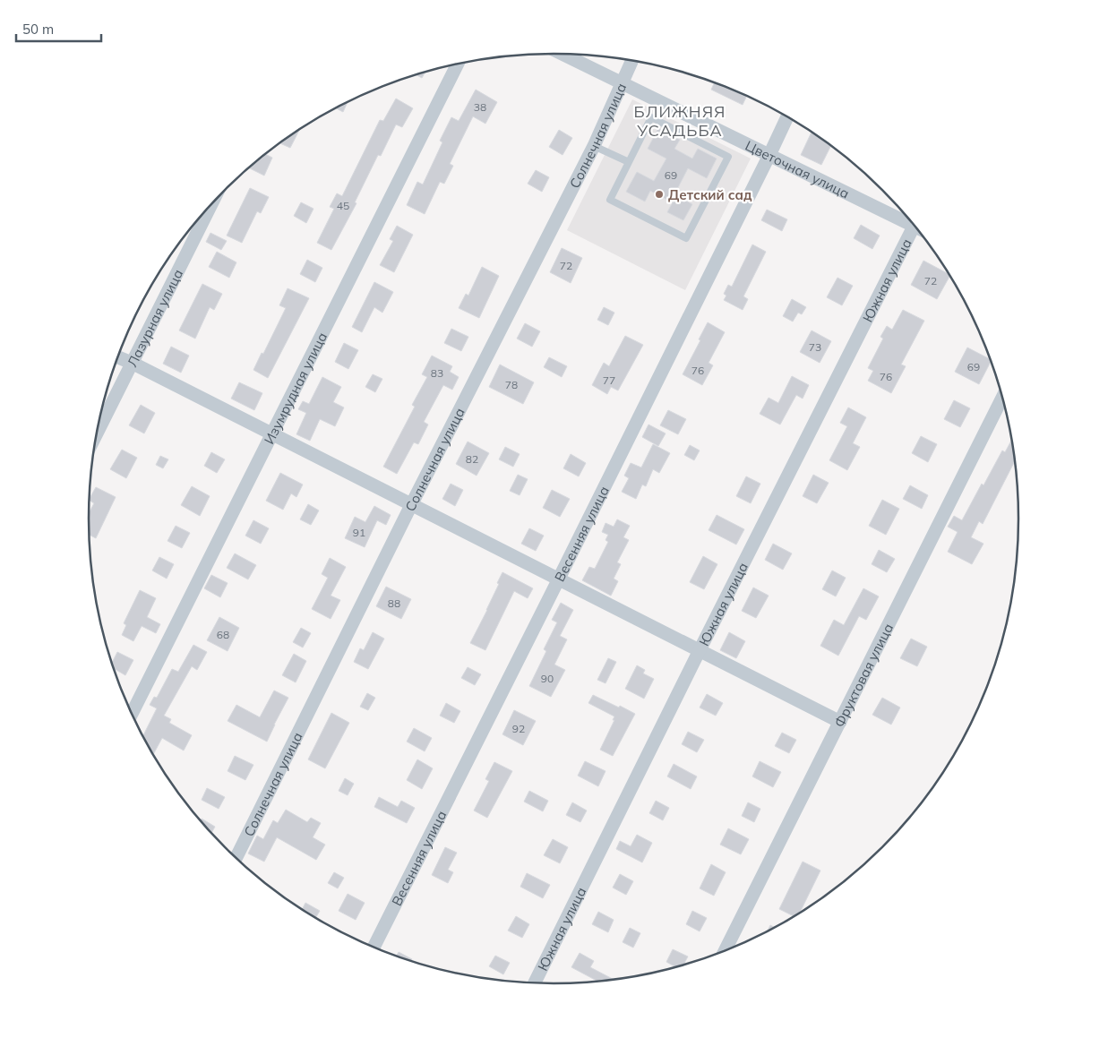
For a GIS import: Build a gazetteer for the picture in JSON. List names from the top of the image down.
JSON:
{
  "streets": {
    "street": [
      "Солнечная улица",
      "Цветочная улица",
      "Южная улица",
      "Лазурная улица",
      "Изумрудная улица",
      "Весенняя улица",
      "Фруктовая улица"
    ]
  },
  "crossings": [
    ["Солнечная улица", "Цветочная улица"],
    ["Цветочная улица", "Весенняя улица"]
  ],
  "districts": ["БЛИЖНЯЯ УСАДЬБА"],
  "places": ["Детский сад"],
  "house_numbers": [
    "38",
    "69",
    "45",
    "72",
    "72",
    "73",
    "69",
    "76",
    "83",
    "76",
    "77",
    "78",
    "82",
    "91",
    "88",
    "68",
    "90",
    "92"
  ],
  "scale_bar": "50 m"
}
